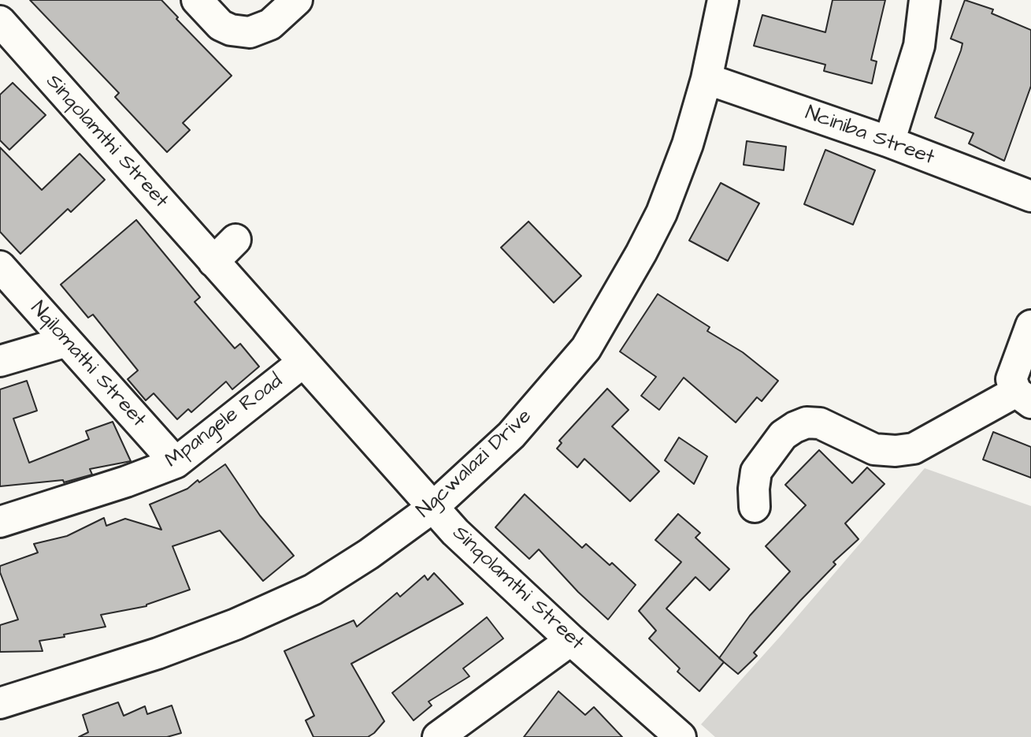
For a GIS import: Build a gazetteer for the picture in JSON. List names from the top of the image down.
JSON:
{
  "streets": {
    "street": [
      "Nciniba Street",
      "Sinqolamthi Street",
      "Nqilomathi Street",
      "Mpangele Road",
      "Ngcwalazi Drive"
    ]
  },
  "crossings": [
    ["Nciniba Street", "Ngcwalazi Drive"],
    ["Sinqolamthi Street", "Mpangele Road"],
    ["Sinqolamthi Street", "Ngcwalazi Drive"],
    ["Nqilomathi Street", "Mpangele Road"]
  ]
}
